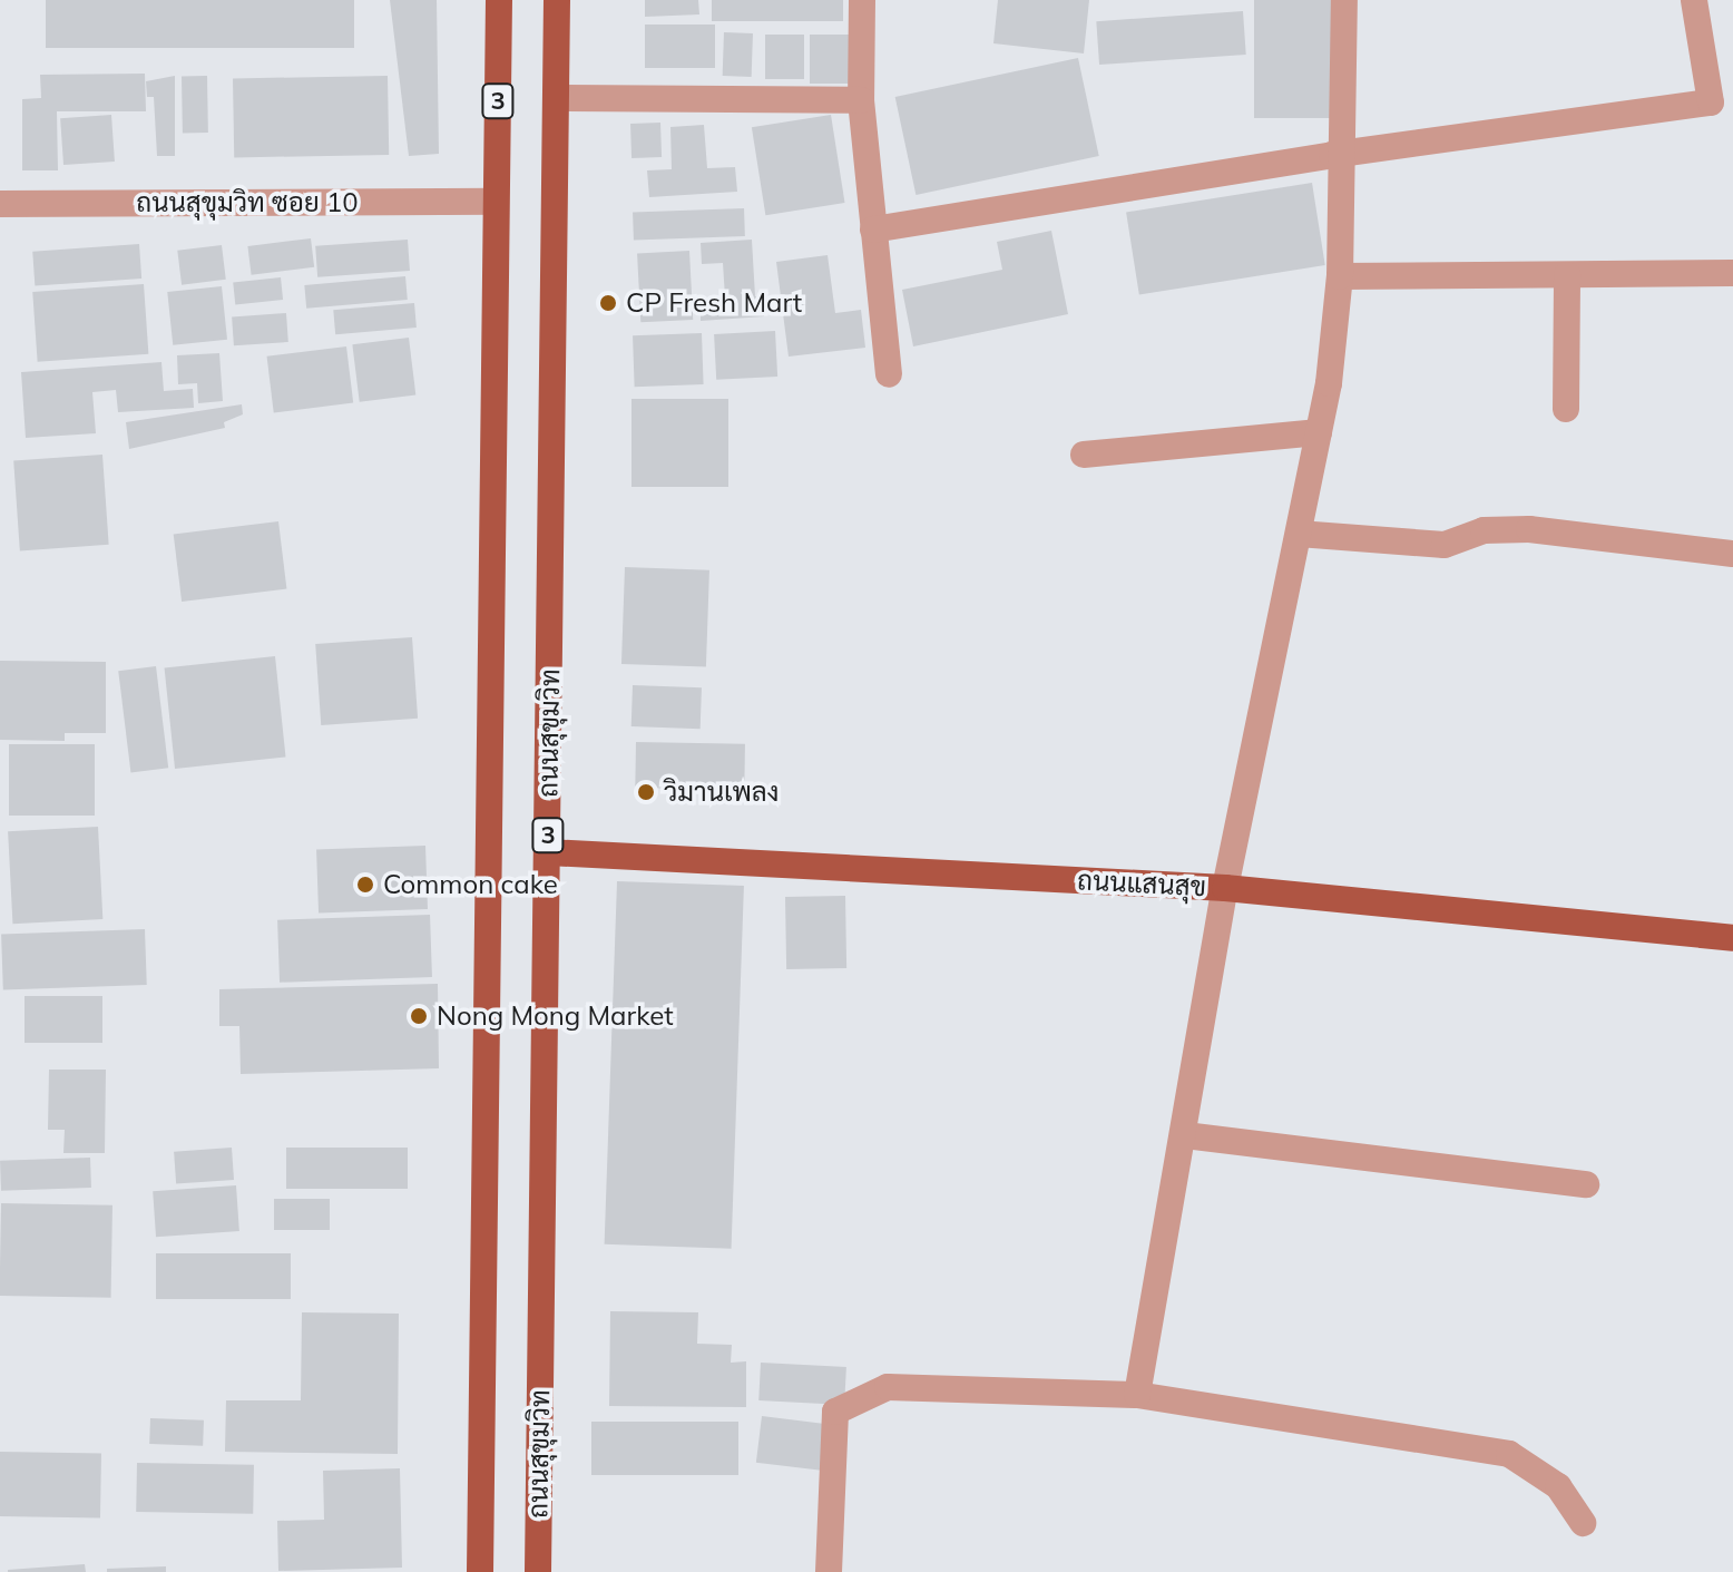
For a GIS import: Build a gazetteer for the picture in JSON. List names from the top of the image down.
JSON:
{
  "streets": {
    "main road": ["3", "ถนนสุขุมวิท", "ถนนแสนสุข"],
    "street": ["ถนนสุขุมวิท ซอย 10"]
  },
  "crossings": [
    ["3", "ถนนสุขุมวิท ซอย 10"],
    ["ถนนสุขุมวิท", "ถนนแสนสุข"]
  ],
  "places": [
    "CP Fresh Mart",
    "วิมานเพลง",
    "Common cake",
    "Nong Mong Market"
  ]
}
